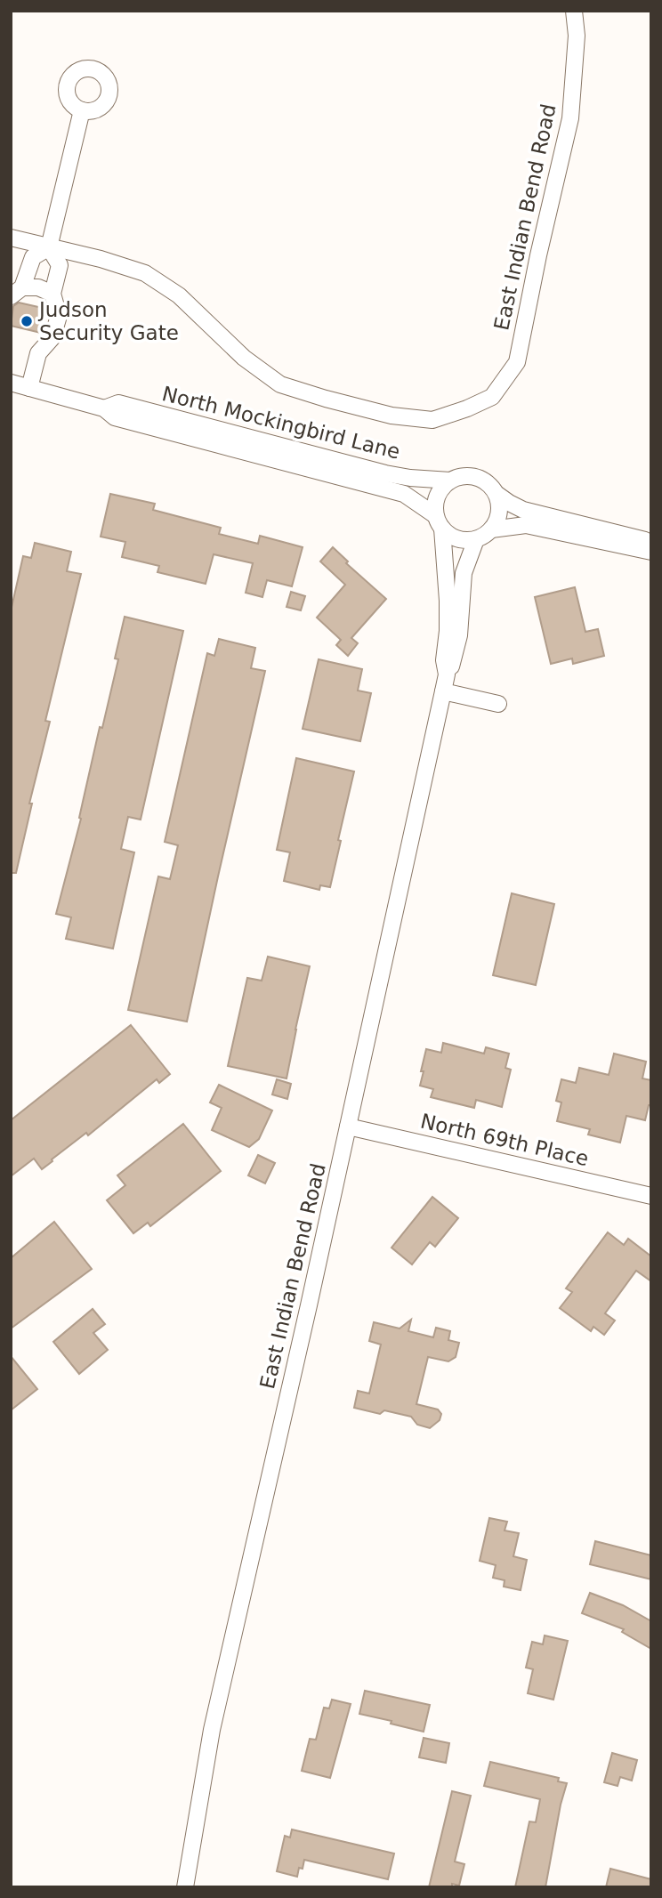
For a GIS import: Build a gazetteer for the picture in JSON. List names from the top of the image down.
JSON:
{
  "streets": {
    "street": ["East Indian Bend Road", "North Mockingbird Lane", "North 69th Place"]
  },
  "crossings": [
    ["East Indian Bend Road", "North Mockingbird Lane"],
    ["East Indian Bend Road", "North 69th Place"]
  ],
  "places": ["Judson Security Gate"]
}
